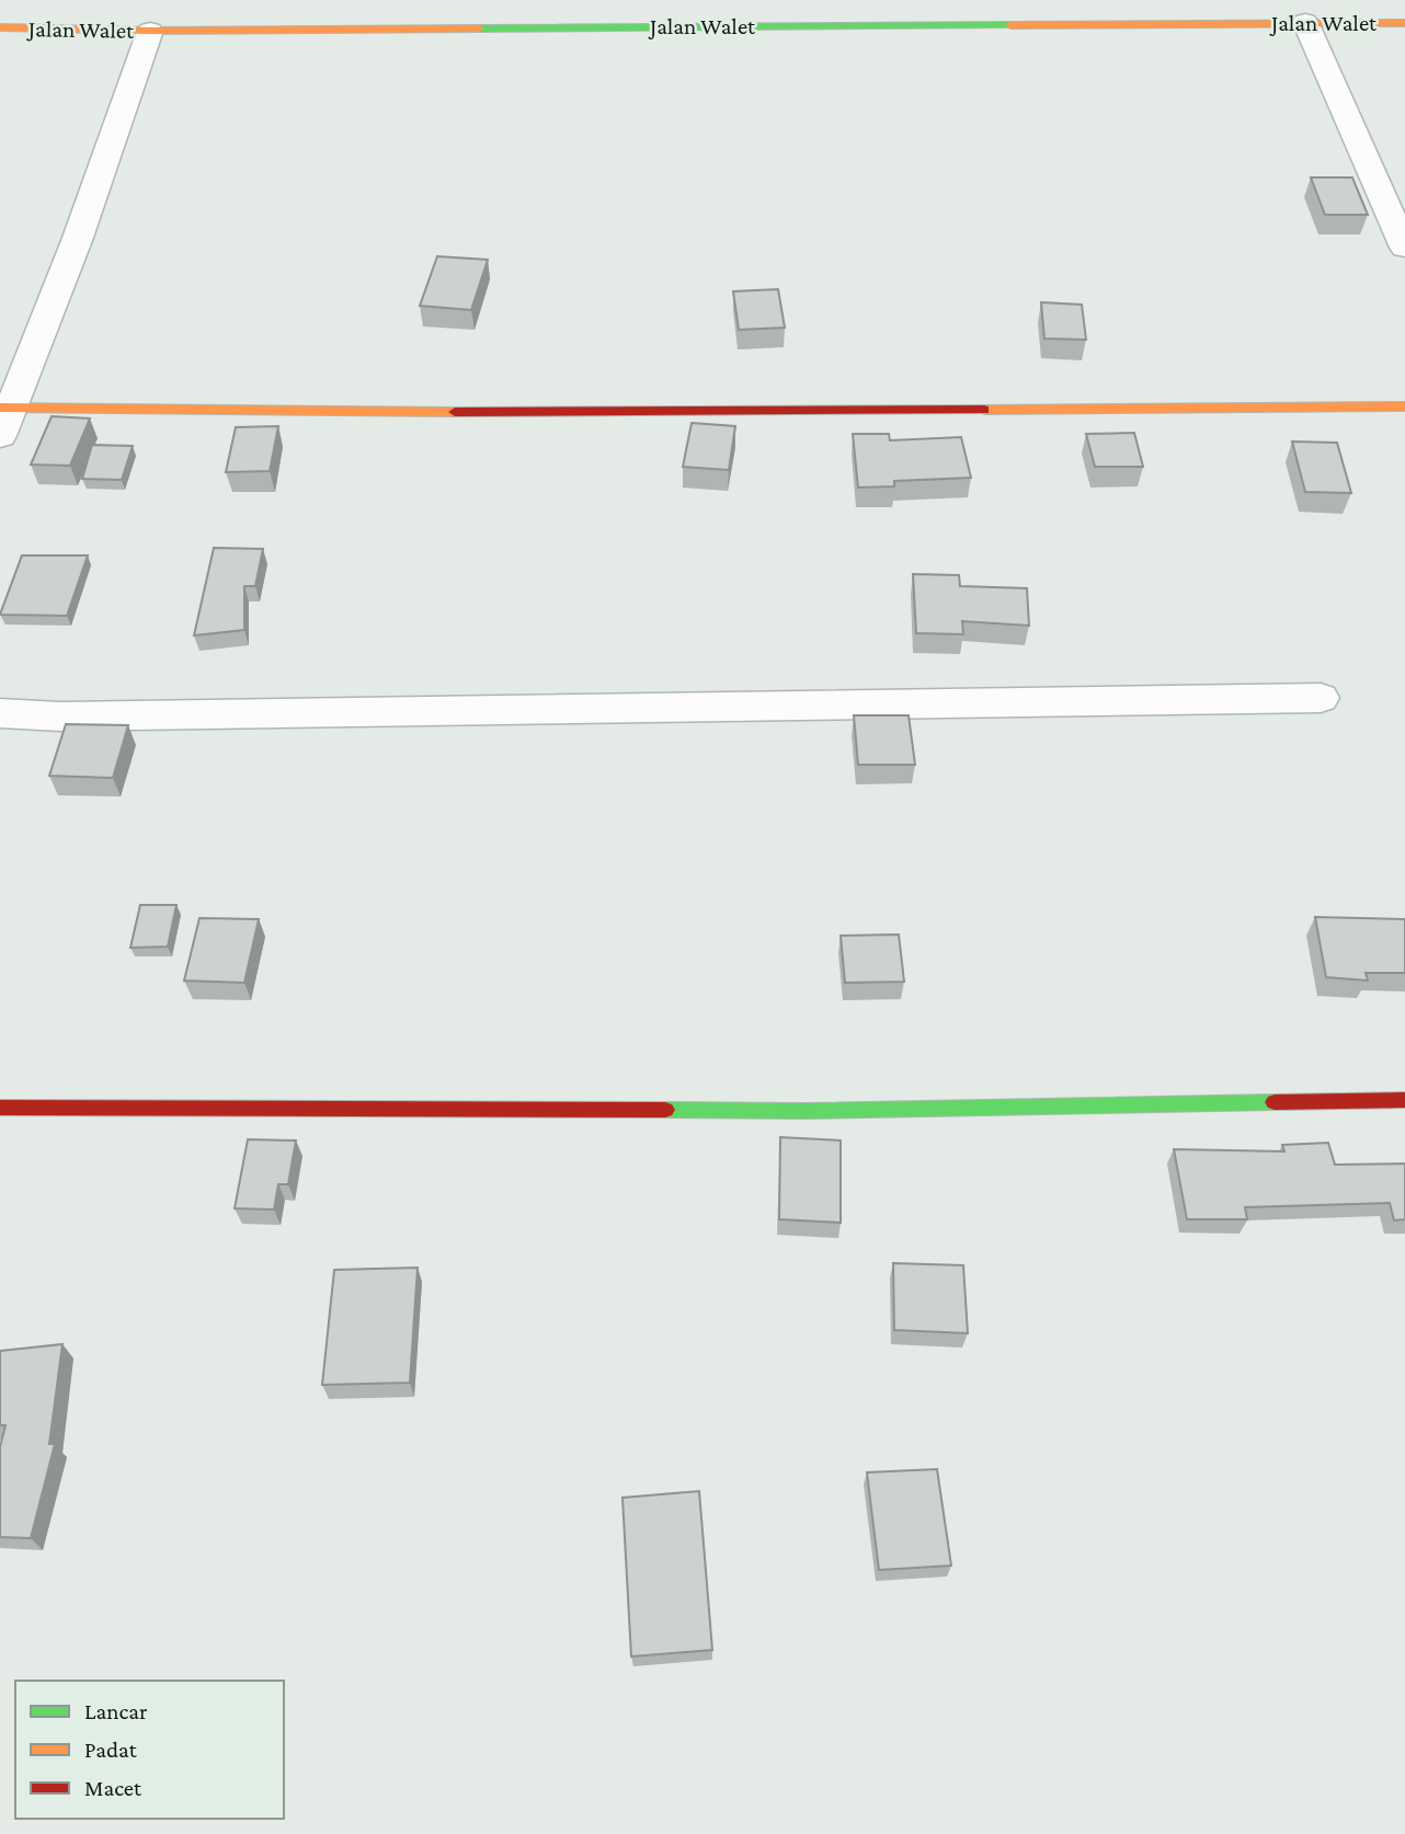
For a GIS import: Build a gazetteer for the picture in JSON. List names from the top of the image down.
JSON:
{
  "streets": {
    "street": ["Jalan Walet"]
  },
  "legend": ["Lancar", "Padat", "Macet"]
}
